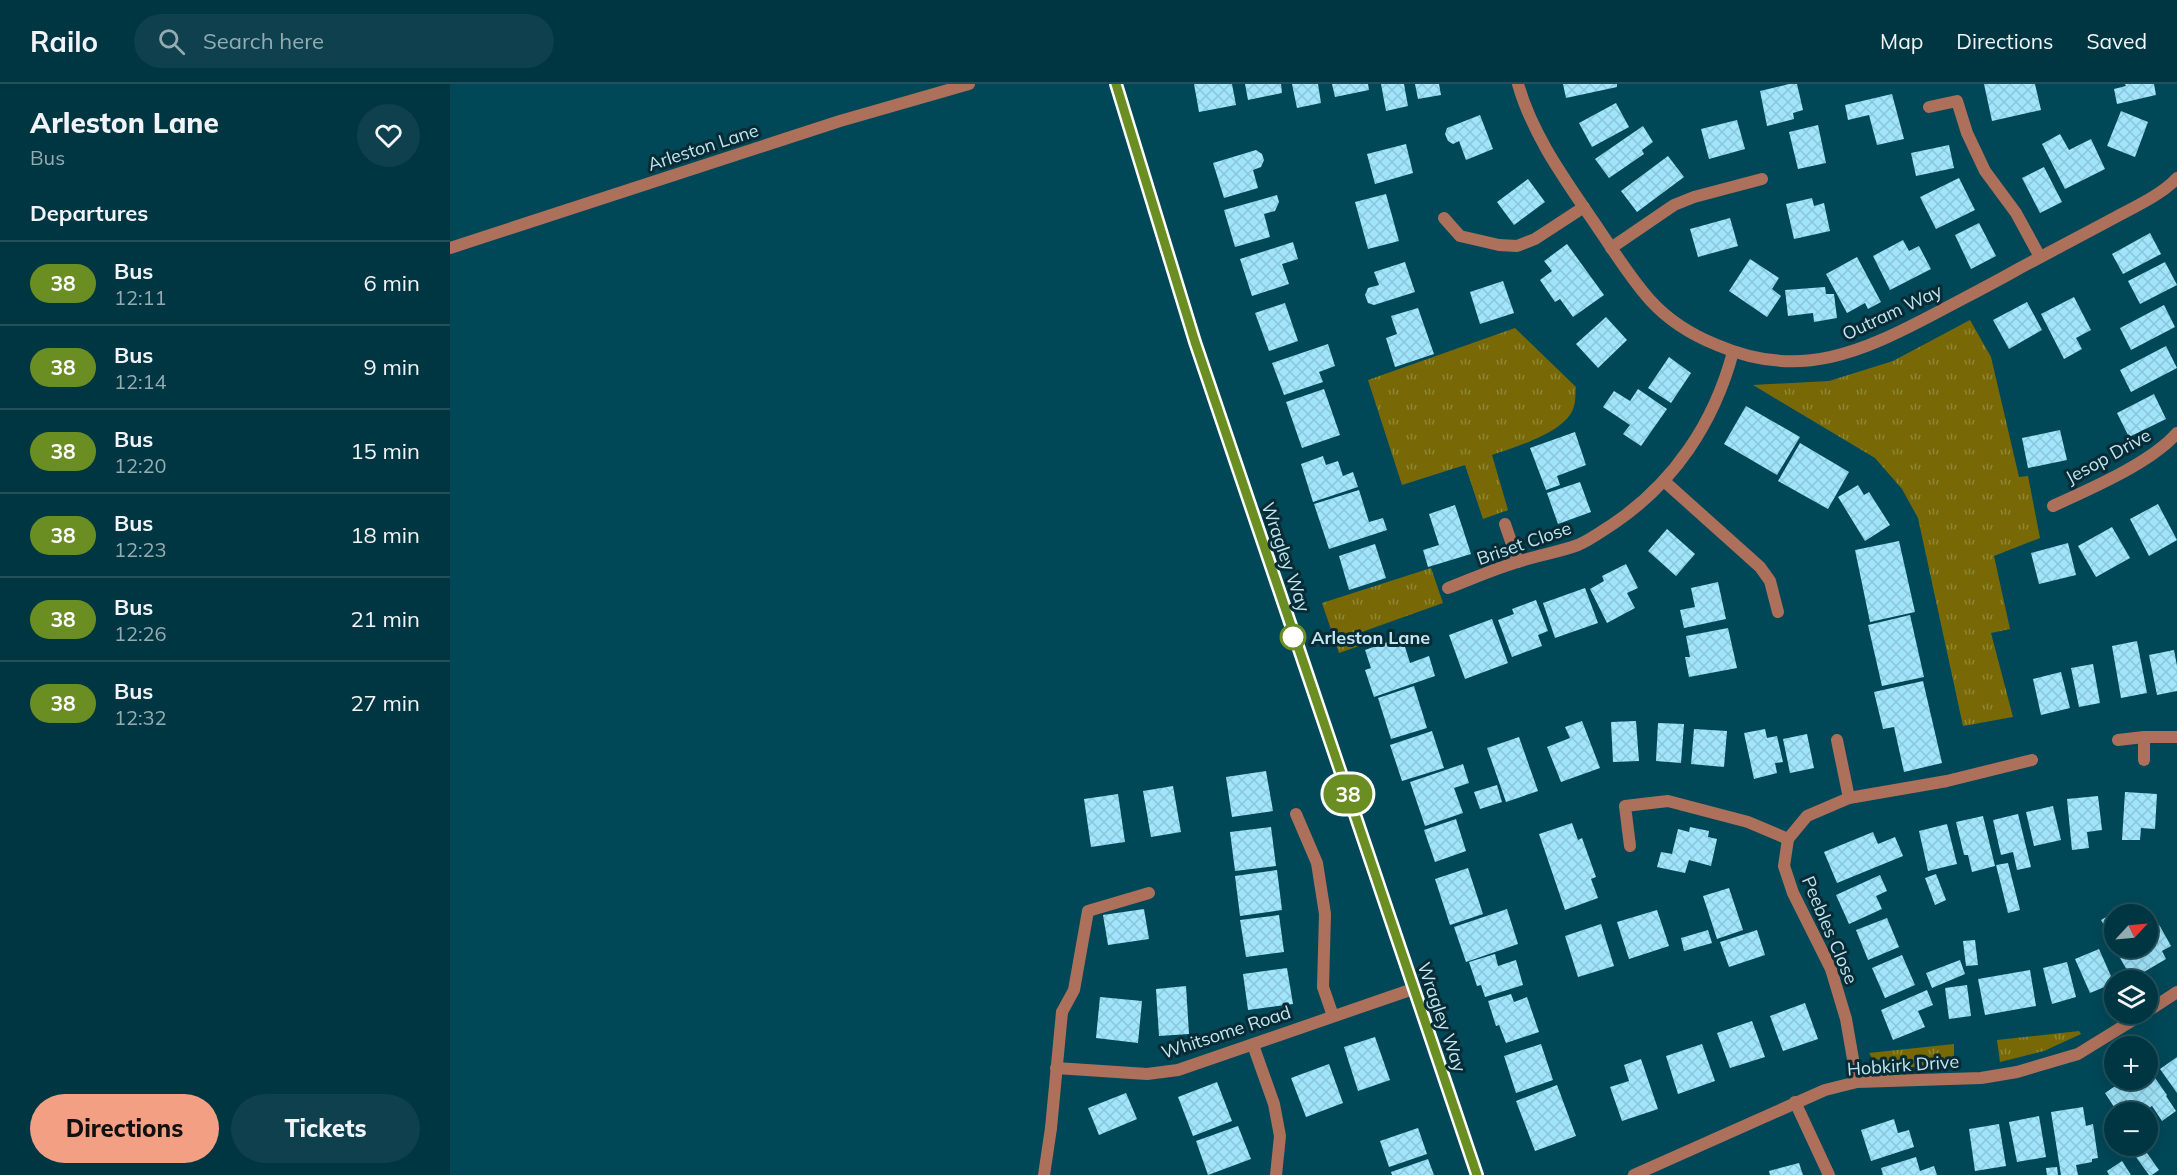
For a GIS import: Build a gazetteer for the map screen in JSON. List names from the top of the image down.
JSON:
{
  "streets": {
    "street": [
      "Arleston Lane",
      "Outram Way",
      "Jesop Drive",
      "Briset Close",
      "Wragley Way",
      "Peebles Close",
      "Whitsome Road",
      "Hobkirk Drive"
    ]
  },
  "crossings": [
    ["Outram Way", "Briset Close"],
    ["Wragley Way", "Whitsome Road"],
    ["Peebles Close", "Hobkirk Drive"]
  ],
  "places": ["Arleston Lane"],
  "lines": ["bus line 38"],
  "north": "top right",
  "page": {
    "header": "Railo",
    "search": "Search here",
    "nav": ["Map", "Directions", "Saved"],
    "heading": [
      ["Arleston Lane", "Bus"],
      "Departures"
    ],
    "on_map": "38",
    "list": [
      {
        "mark": "38",
        "name": "Bus",
        "note": "12:11",
        "value": "6 min"
      },
      {
        "mark": "38",
        "name": "Bus",
        "note": "12:14",
        "value": "9 min"
      },
      {
        "mark": "38",
        "name": "Bus",
        "note": "12:20",
        "value": "15 min"
      },
      {
        "mark": "38",
        "name": "Bus",
        "note": "12:23",
        "value": "18 min"
      },
      {
        "mark": "38",
        "name": "Bus",
        "note": "12:26",
        "value": "21 min"
      },
      {
        "mark": "38",
        "name": "Bus",
        "note": "12:32",
        "value": "27 min"
      }
    ],
    "map_buttons": ["+", "−"],
    "buttons": ["Directions", "Tickets"]
  }
}
